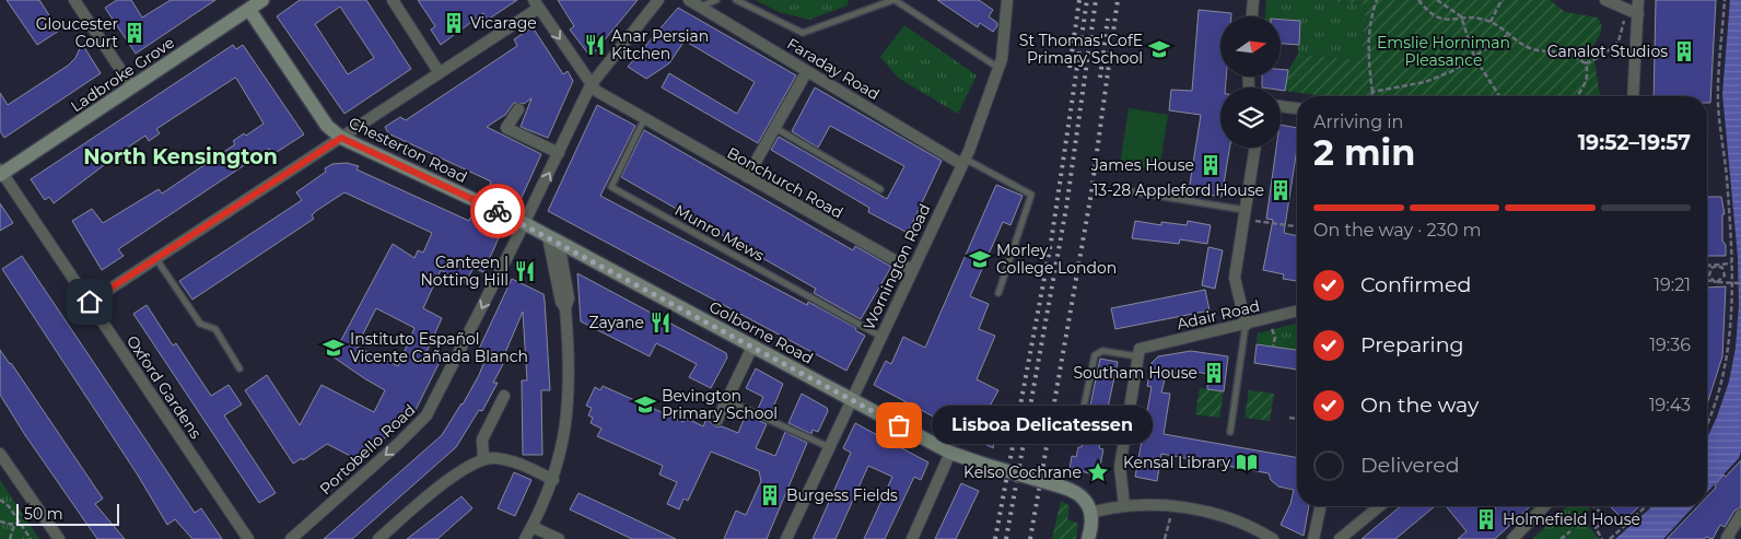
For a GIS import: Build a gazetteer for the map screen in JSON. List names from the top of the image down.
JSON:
{
  "streets": {
    "street": [
      "Faraday Road",
      "Ladbroke Grove",
      "Chesterton Road",
      "Bonchurch Road",
      "Wornington Road",
      "Adair Road",
      "Golborne Road",
      "Oxford Gardens",
      "Portobello Road"
    ],
    "lane": ["Munro Mews"]
  },
  "crossings": [
    ["Faraday Road", "Wornington Road"],
    ["Ladbroke Grove", "Chesterton Road"],
    ["Ladbroke Grove", "Oxford Gardens"],
    ["Chesterton Road", "Golborne Road"],
    ["Chesterton Road", "Portobello Road"],
    ["Bonchurch Road", "Munro Mews"],
    ["Bonchurch Road", "Wornington Road"],
    ["Bonchurch Road", "Portobello Road"],
    ["Munro Mews", "Wornington Road"],
    ["Wornington Road", "Golborne Road"],
    ["Golborne Road", "Portobello Road"]
  ],
  "districts": ["North Kensington"],
  "parks": ["Emslie Horniman Pleasance"],
  "places": {
    "building": [
      "Vicarage",
      "Gloucester Court",
      "Canalot Studios",
      "James House",
      "13-28 Appleford House",
      "Southam House",
      "Burgess Fields",
      "Holmefield House"
    ],
    "restaurant": ["Anar Persian Kitchen", "Canteen | Notting Hill", "Zayane"],
    "school or university": [
      "St Thomas' CofE Primary School",
      "Morley College London",
      "Instituto Español Vicente Cañada Blanch",
      "Bevington Primary School"
    ],
    "other": ["Lisboa Delicatessen"],
    "library": ["Kensal Library"],
    "place": ["Kelso Cochrane"]
  },
  "scale_bar": "50 m",
  "north": "right",
  "page": {
    "heading": ["2 min", "Arriving in", "19:52–19:57"],
    "bar": "On the way · 230 m",
    "list": [
      ["Confirmed", "19:21"],
      ["Preparing", "19:36"],
      ["On the way", "19:43"],
      "Delivered"
    ],
    "bubble": "Lisboa Delicatessen",
    "scale": "50 m"
  }
}
